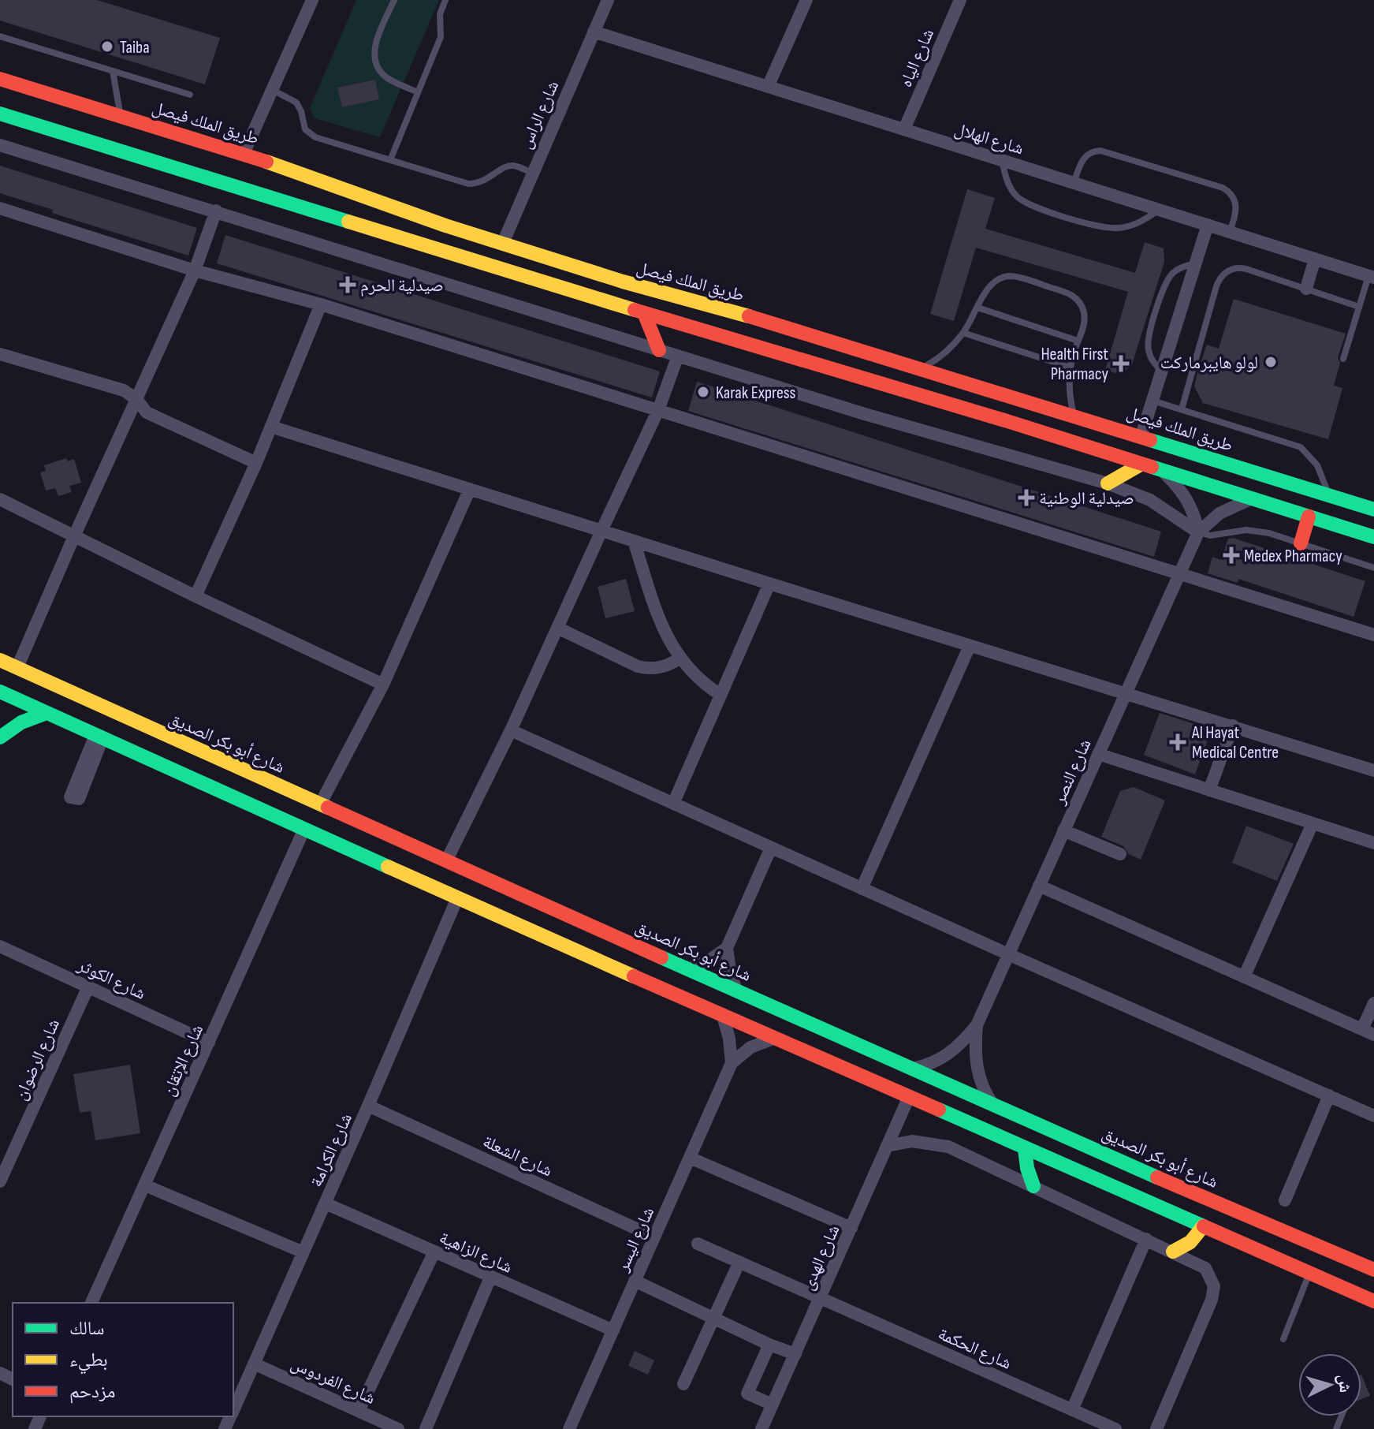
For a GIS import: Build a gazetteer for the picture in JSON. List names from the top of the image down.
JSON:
{
  "streets": {
    "street": [
      "شارع الياه",
      "شارع الراس",
      "طريق الملك فيصل",
      "شارع الهلال",
      "شارع أبو بكر الصديق",
      "شارع النصر",
      "شارع الكوثر",
      "شارع الرضوان",
      "شارع الإتقان",
      "شارع الكرامة",
      "شارع الشعلة",
      "شارع اليسر",
      "شارع الزاهية",
      "شارع الهدى",
      "شارع الحكمة",
      "شارع الفردوس"
    ]
  },
  "crossings": [
    ["شارع الياه", "شارع الهلال"],
    ["شارع الراس", "طريق الملك فيصل"],
    ["شارع الراس", "شارع الهلال"],
    ["شارع أبو بكر الصديق", "شارع النصر"],
    ["شارع الكوثر", "شارع الرضوان"],
    ["شارع الكوثر", "شارع الإتقان"],
    ["شارع الكرامة", "شارع الشعلة"],
    ["شارع الكرامة", "شارع الزاهية"],
    ["شارع الكرامة", "شارع الفردوس"],
    ["شارع الشعلة", "شارع اليسر"],
    ["شارع اليسر", "شارع الزاهية"],
    ["شارع الهدى", "شارع الحكمة"]
  ],
  "places": {
    "other": ["Taiba", "لولو هايبرماركت", "Karak Express"],
    "health": [
      "صيدلية الحرم",
      "Health First Pharmacy",
      "صيدلية الوطنية",
      "Medex Pharmacy",
      "Al Hayat Medical Centre"
    ]
  },
  "legend": ["سالك", "بطيء", "مزدحم"],
  "north": "right"
}
